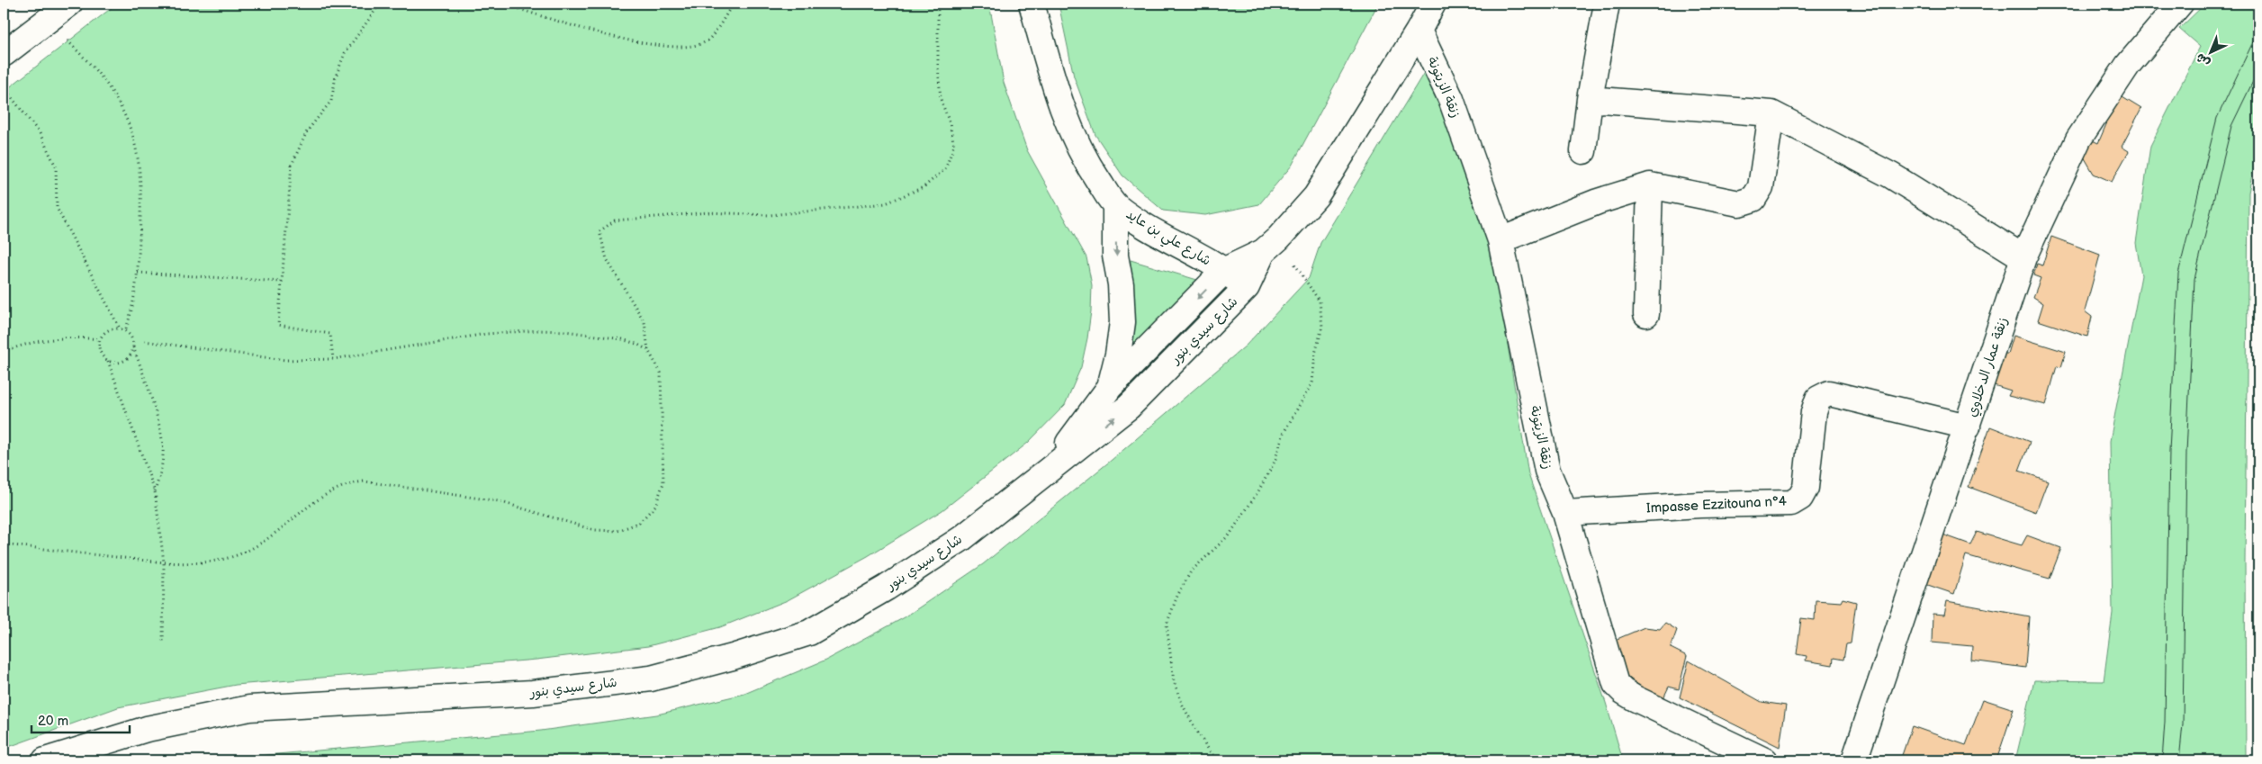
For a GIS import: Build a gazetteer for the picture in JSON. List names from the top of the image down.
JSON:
{
  "streets": {
    "street": [
      "زنقة الزيتونة",
      "شارع علي بن عايد",
      "شارع سيدي بنور",
      "زنقة عمار الدخلاوي",
      "Impasse Ezzitouna n°4"
    ]
  },
  "crossings": [
    ["زنقة الزيتونة", "شارع سيدي بنور"],
    ["زنقة الزيتونة", "Impasse Ezzitouna n°4"],
    ["شارع علي بن عايد", "شارع سيدي بنور"],
    ["زنقة عمار الدخلاوي", "Impasse Ezzitouna n°4"]
  ],
  "scale_bar": "20 m",
  "north": "bottom left"
}
